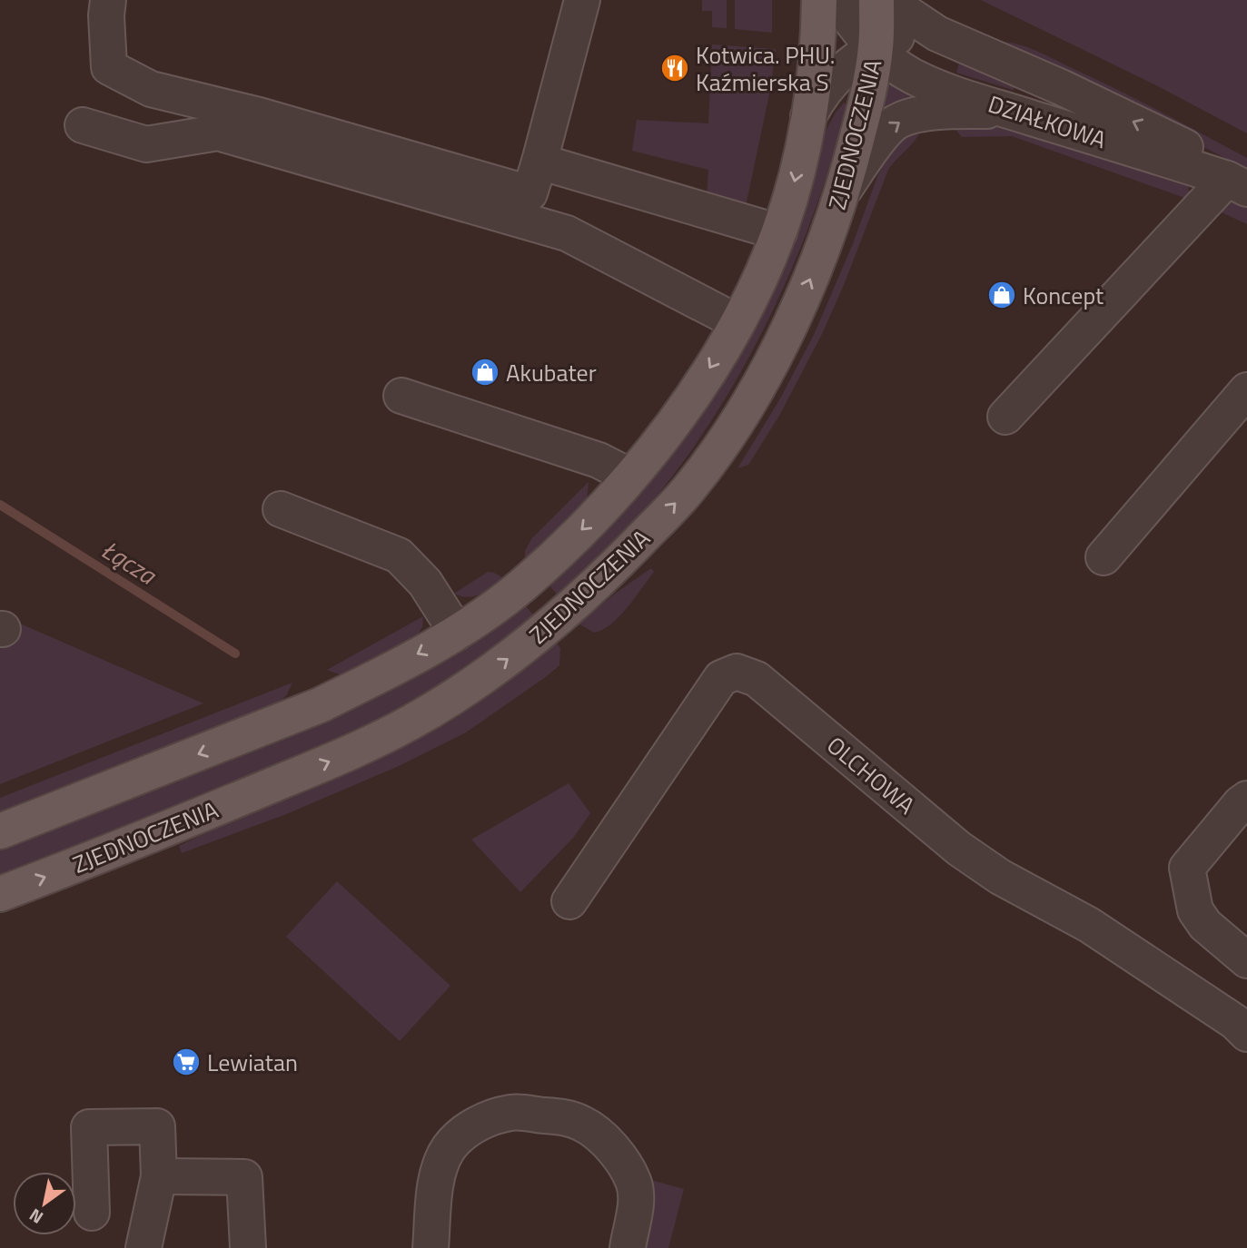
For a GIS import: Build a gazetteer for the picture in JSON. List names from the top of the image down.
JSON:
{
  "streets": {
    "main road": ["ZJEDNOCZENIA"],
    "street": ["DZIAŁKOWA", "OLCHOWA"]
  },
  "crossings": [
    ["DZIAŁKOWA", "ZJEDNOCZENIA"]
  ],
  "water": ["Łącza"],
  "places": {
    "restaurant": ["Kotwica. PHU. Kaźmierska S"],
    "shop": ["Koncept", "Akubater"],
    "supermarket": ["Lewiatan"]
  },
  "north": "bottom left"
}
